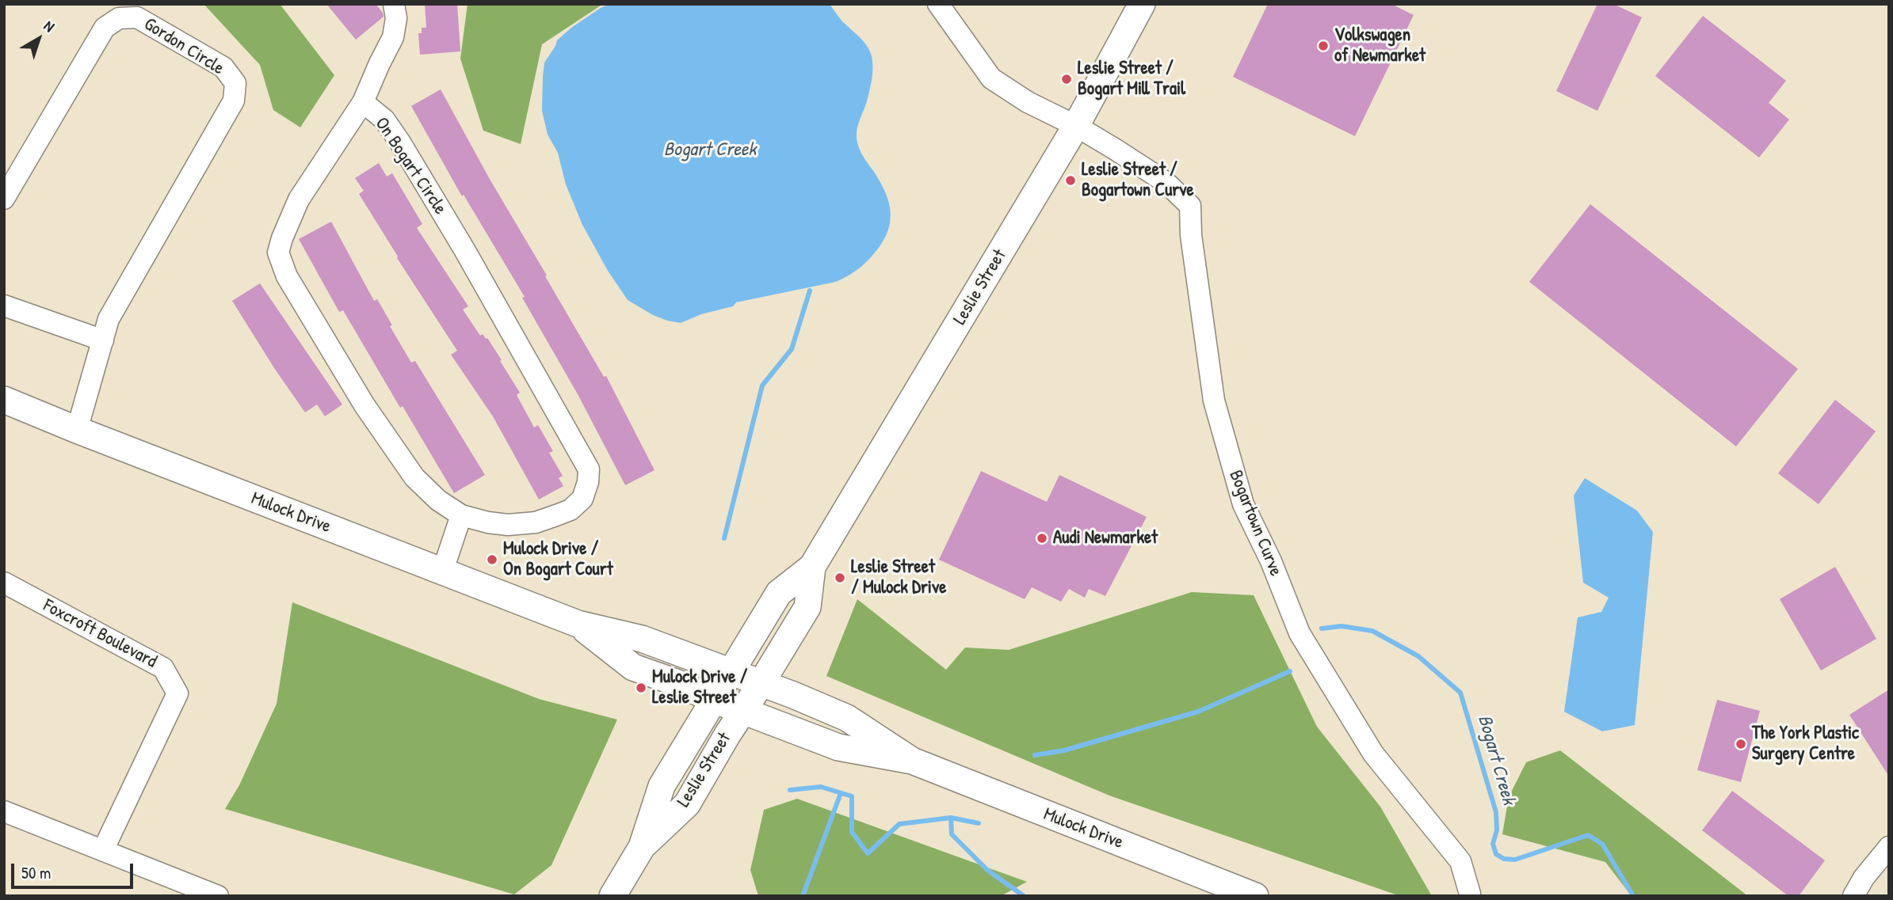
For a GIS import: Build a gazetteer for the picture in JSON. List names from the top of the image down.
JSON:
{
  "streets": {
    "main road": ["Leslie Street", "Mulock Drive"],
    "street": [
      "Gordon Circle",
      "On Bogart Circle",
      "Bogartown Curve",
      "Foxcroft Boulevard"
    ]
  },
  "crossings": [
    ["Gordon Circle", "Mulock Drive"],
    ["Leslie Street", "Mulock Drive"],
    ["Leslie Street", "Bogartown Curve"]
  ],
  "water": ["Bogart Creek"],
  "places": [
    "Volkswagen of Newmarket",
    "Leslie Street / Bogart Mill Trail",
    "Leslie Street / Bogartown Curve",
    "Audi Newmarket",
    "Mulock Drive / On Bogart Court",
    "Leslie Street / Mulock Drive",
    "Mulock Drive / Leslie Street",
    "The York Plastic Surgery Centre"
  ],
  "scale_bar": "50 m",
  "north": "top right"
}
